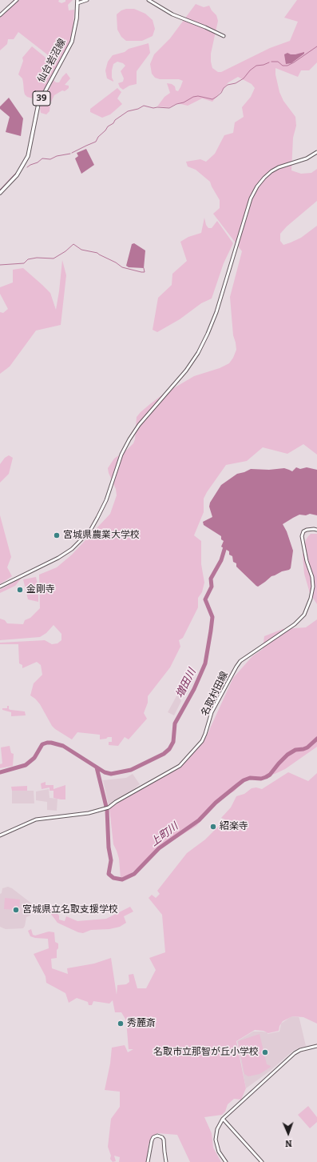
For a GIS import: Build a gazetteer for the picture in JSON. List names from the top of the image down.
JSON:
{
  "streets": {
    "main road": ["仙台岩沼線", "39"],
    "street": ["名取村田線"]
  },
  "water": ["増田川", "上町川"],
  "places": [
    "宮城県農業大学校",
    "金剛寺",
    "紹楽寺",
    "宮城県立名取支援学校",
    "秀麓斎",
    "名取市立那智が丘小学校"
  ],
  "north": "bottom"
}
